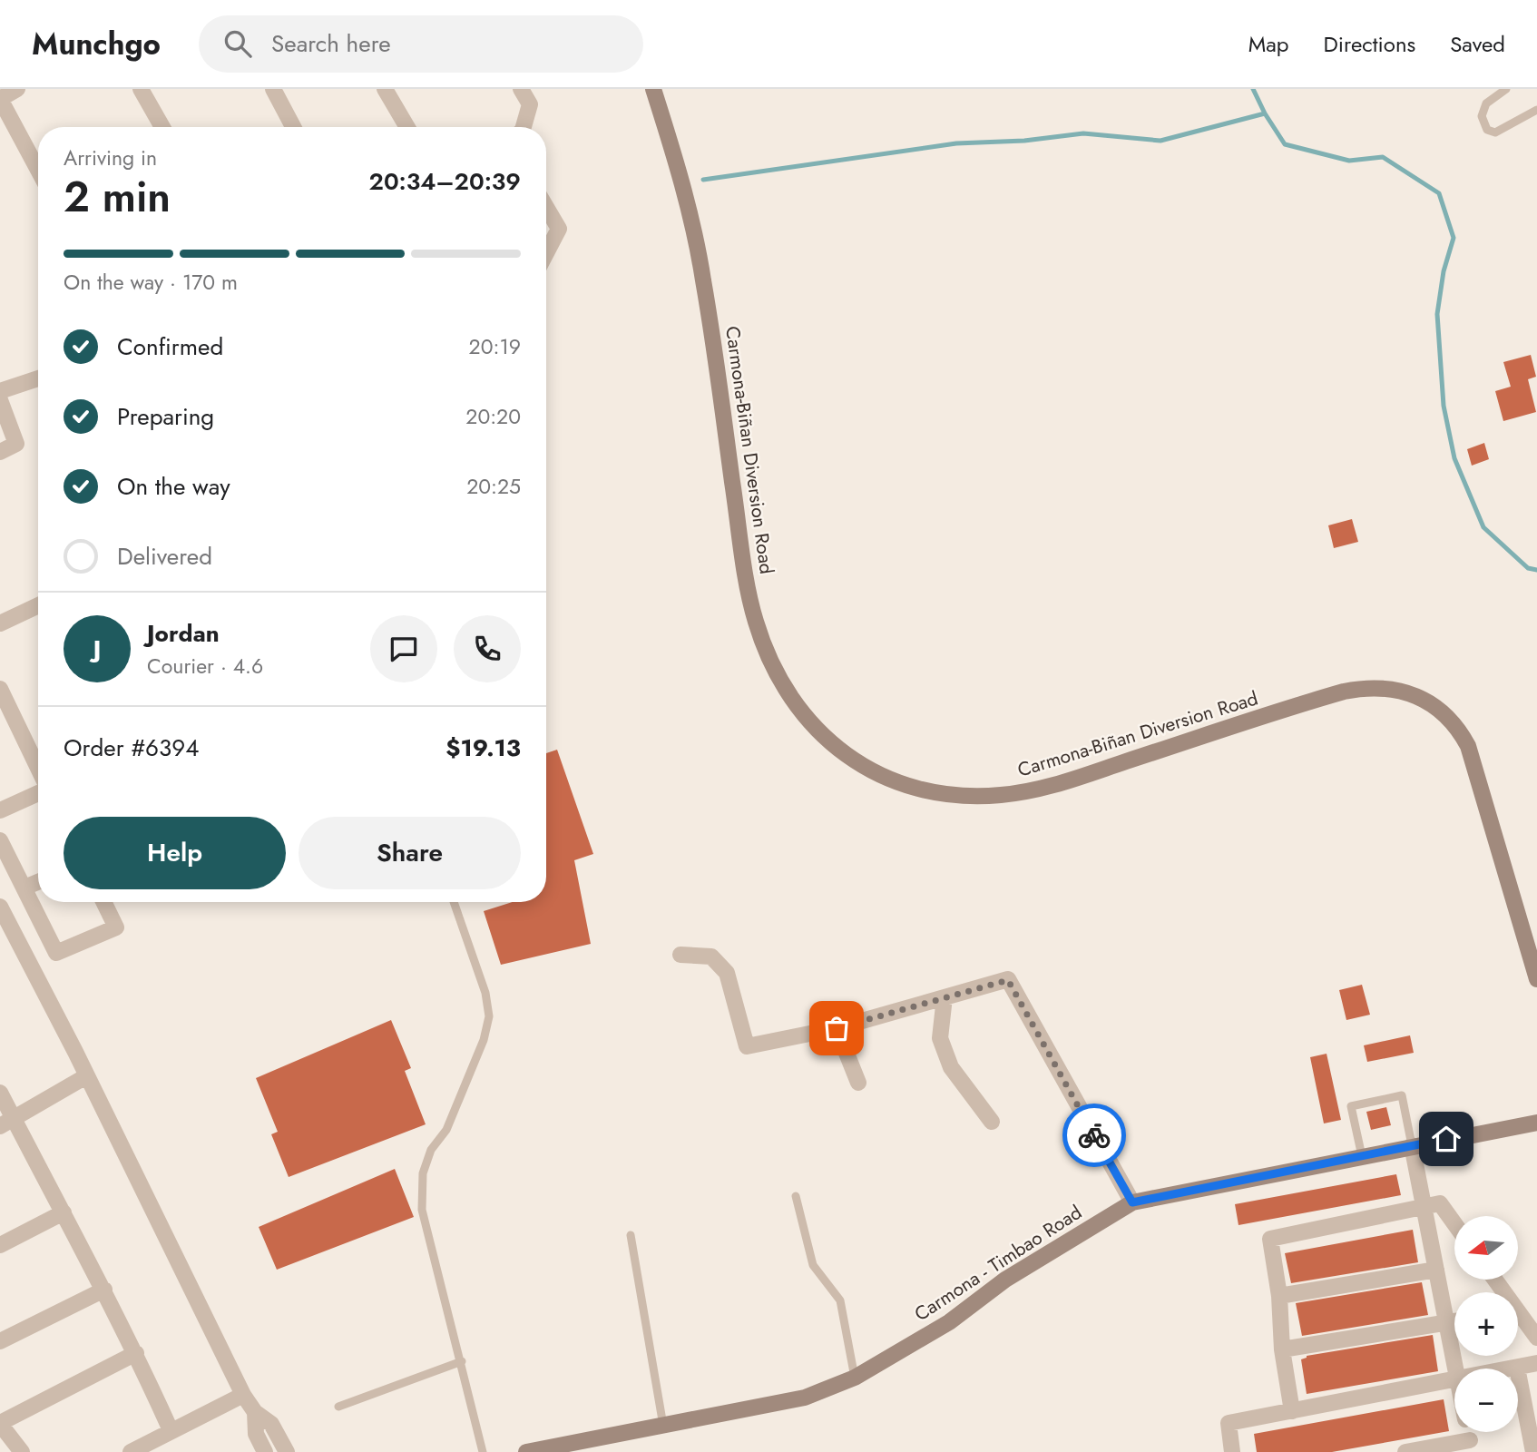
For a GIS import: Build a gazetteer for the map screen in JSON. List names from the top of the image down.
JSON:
{
  "streets": {
    "main road": ["Carmona-Biñan Diversion Road", "Carmona - Timbao Road"]
  },
  "north": "left",
  "page": {
    "header": "Munchgo",
    "search": "Search here",
    "nav": ["Map", "Directions", "Saved"],
    "heading": ["2 min", "Arriving in", "20:34–20:39"],
    "panel": [
      "Jordan",
      "Courier · 4.6",
      "Order #6394",
      "$19.13"
    ],
    "bar": "On the way · 170 m",
    "list": [
      ["Confirmed", "20:19"],
      ["Preparing", "20:20"],
      ["On the way", "20:25"],
      "Delivered"
    ],
    "round": "J",
    "buttons": ["Help", "Share"],
    "map_buttons": ["+", "−"]
  }
}
